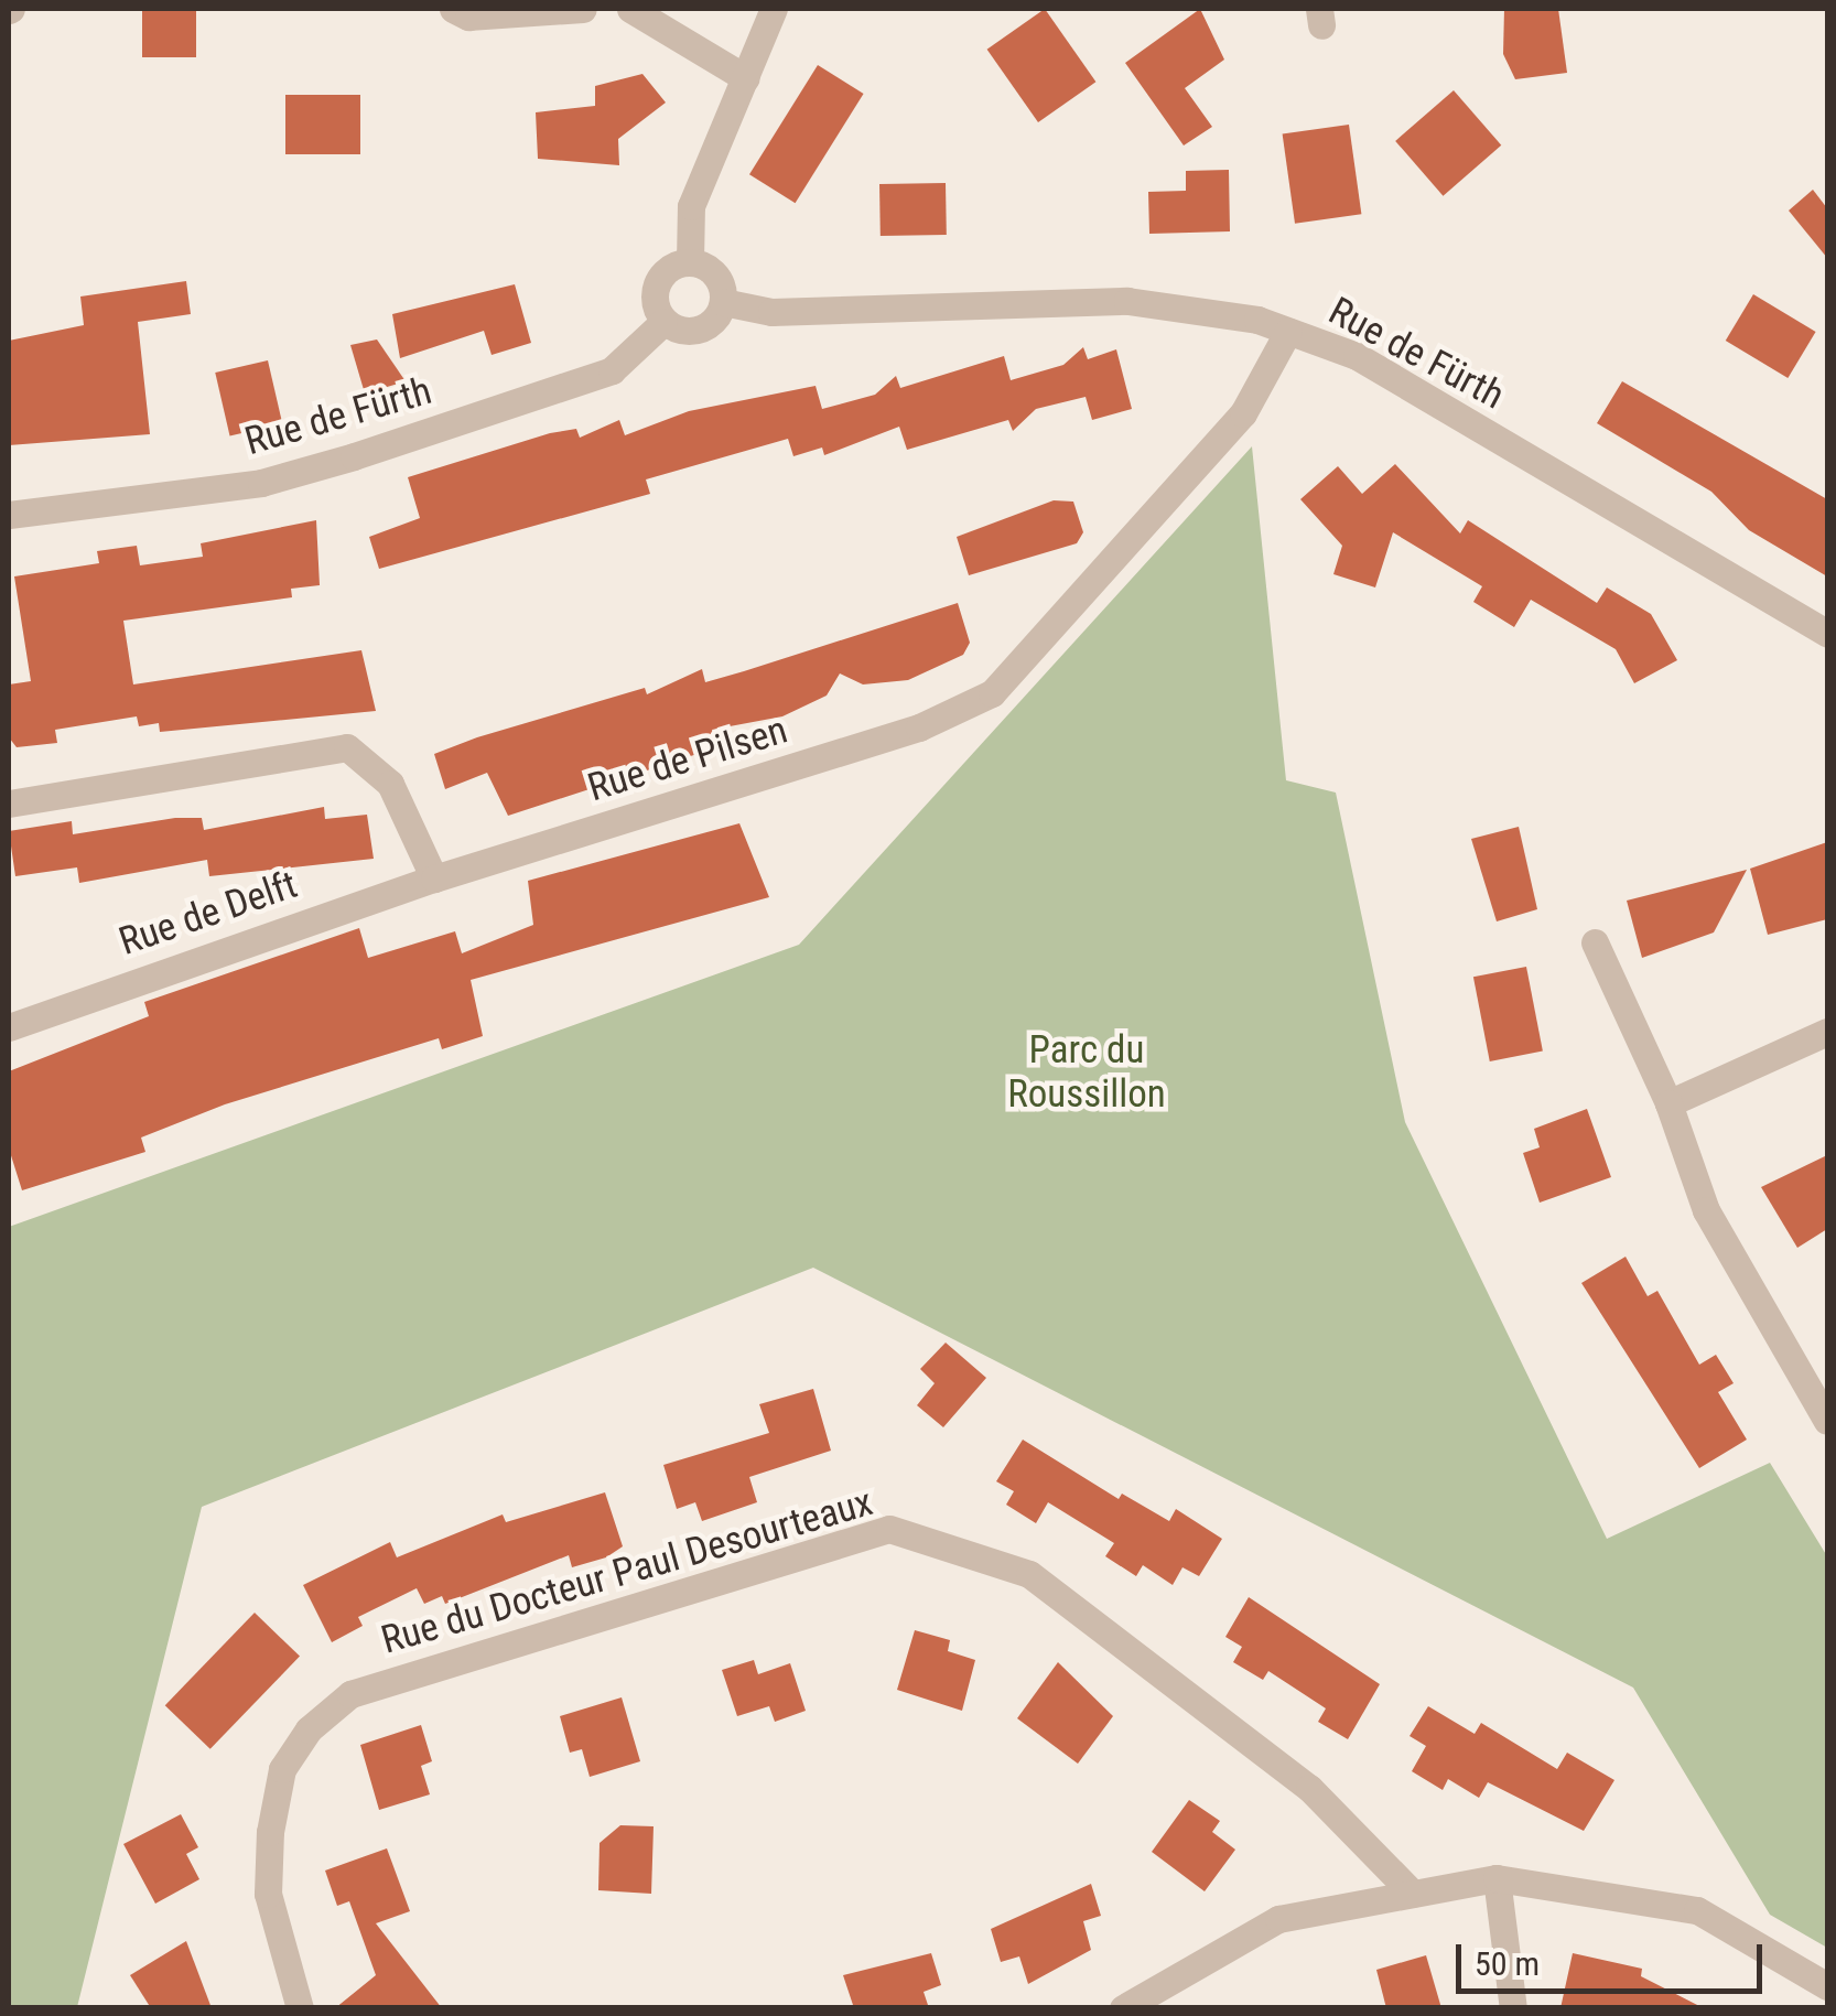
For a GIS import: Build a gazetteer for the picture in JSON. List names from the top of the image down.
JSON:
{
  "streets": {
    "street": [
      "Rue de Fürth",
      "Rue de Pilsen",
      "Rue de Delft",
      "Rue du Docteur Paul Desourteaux"
    ]
  },
  "crossings": [
    ["Rue de Fürth", "Rue de Pilsen"],
    ["Rue de Pilsen", "Rue de Delft"]
  ],
  "parks": ["Parc du Roussillon"],
  "scale_bar": "50 m"
}
